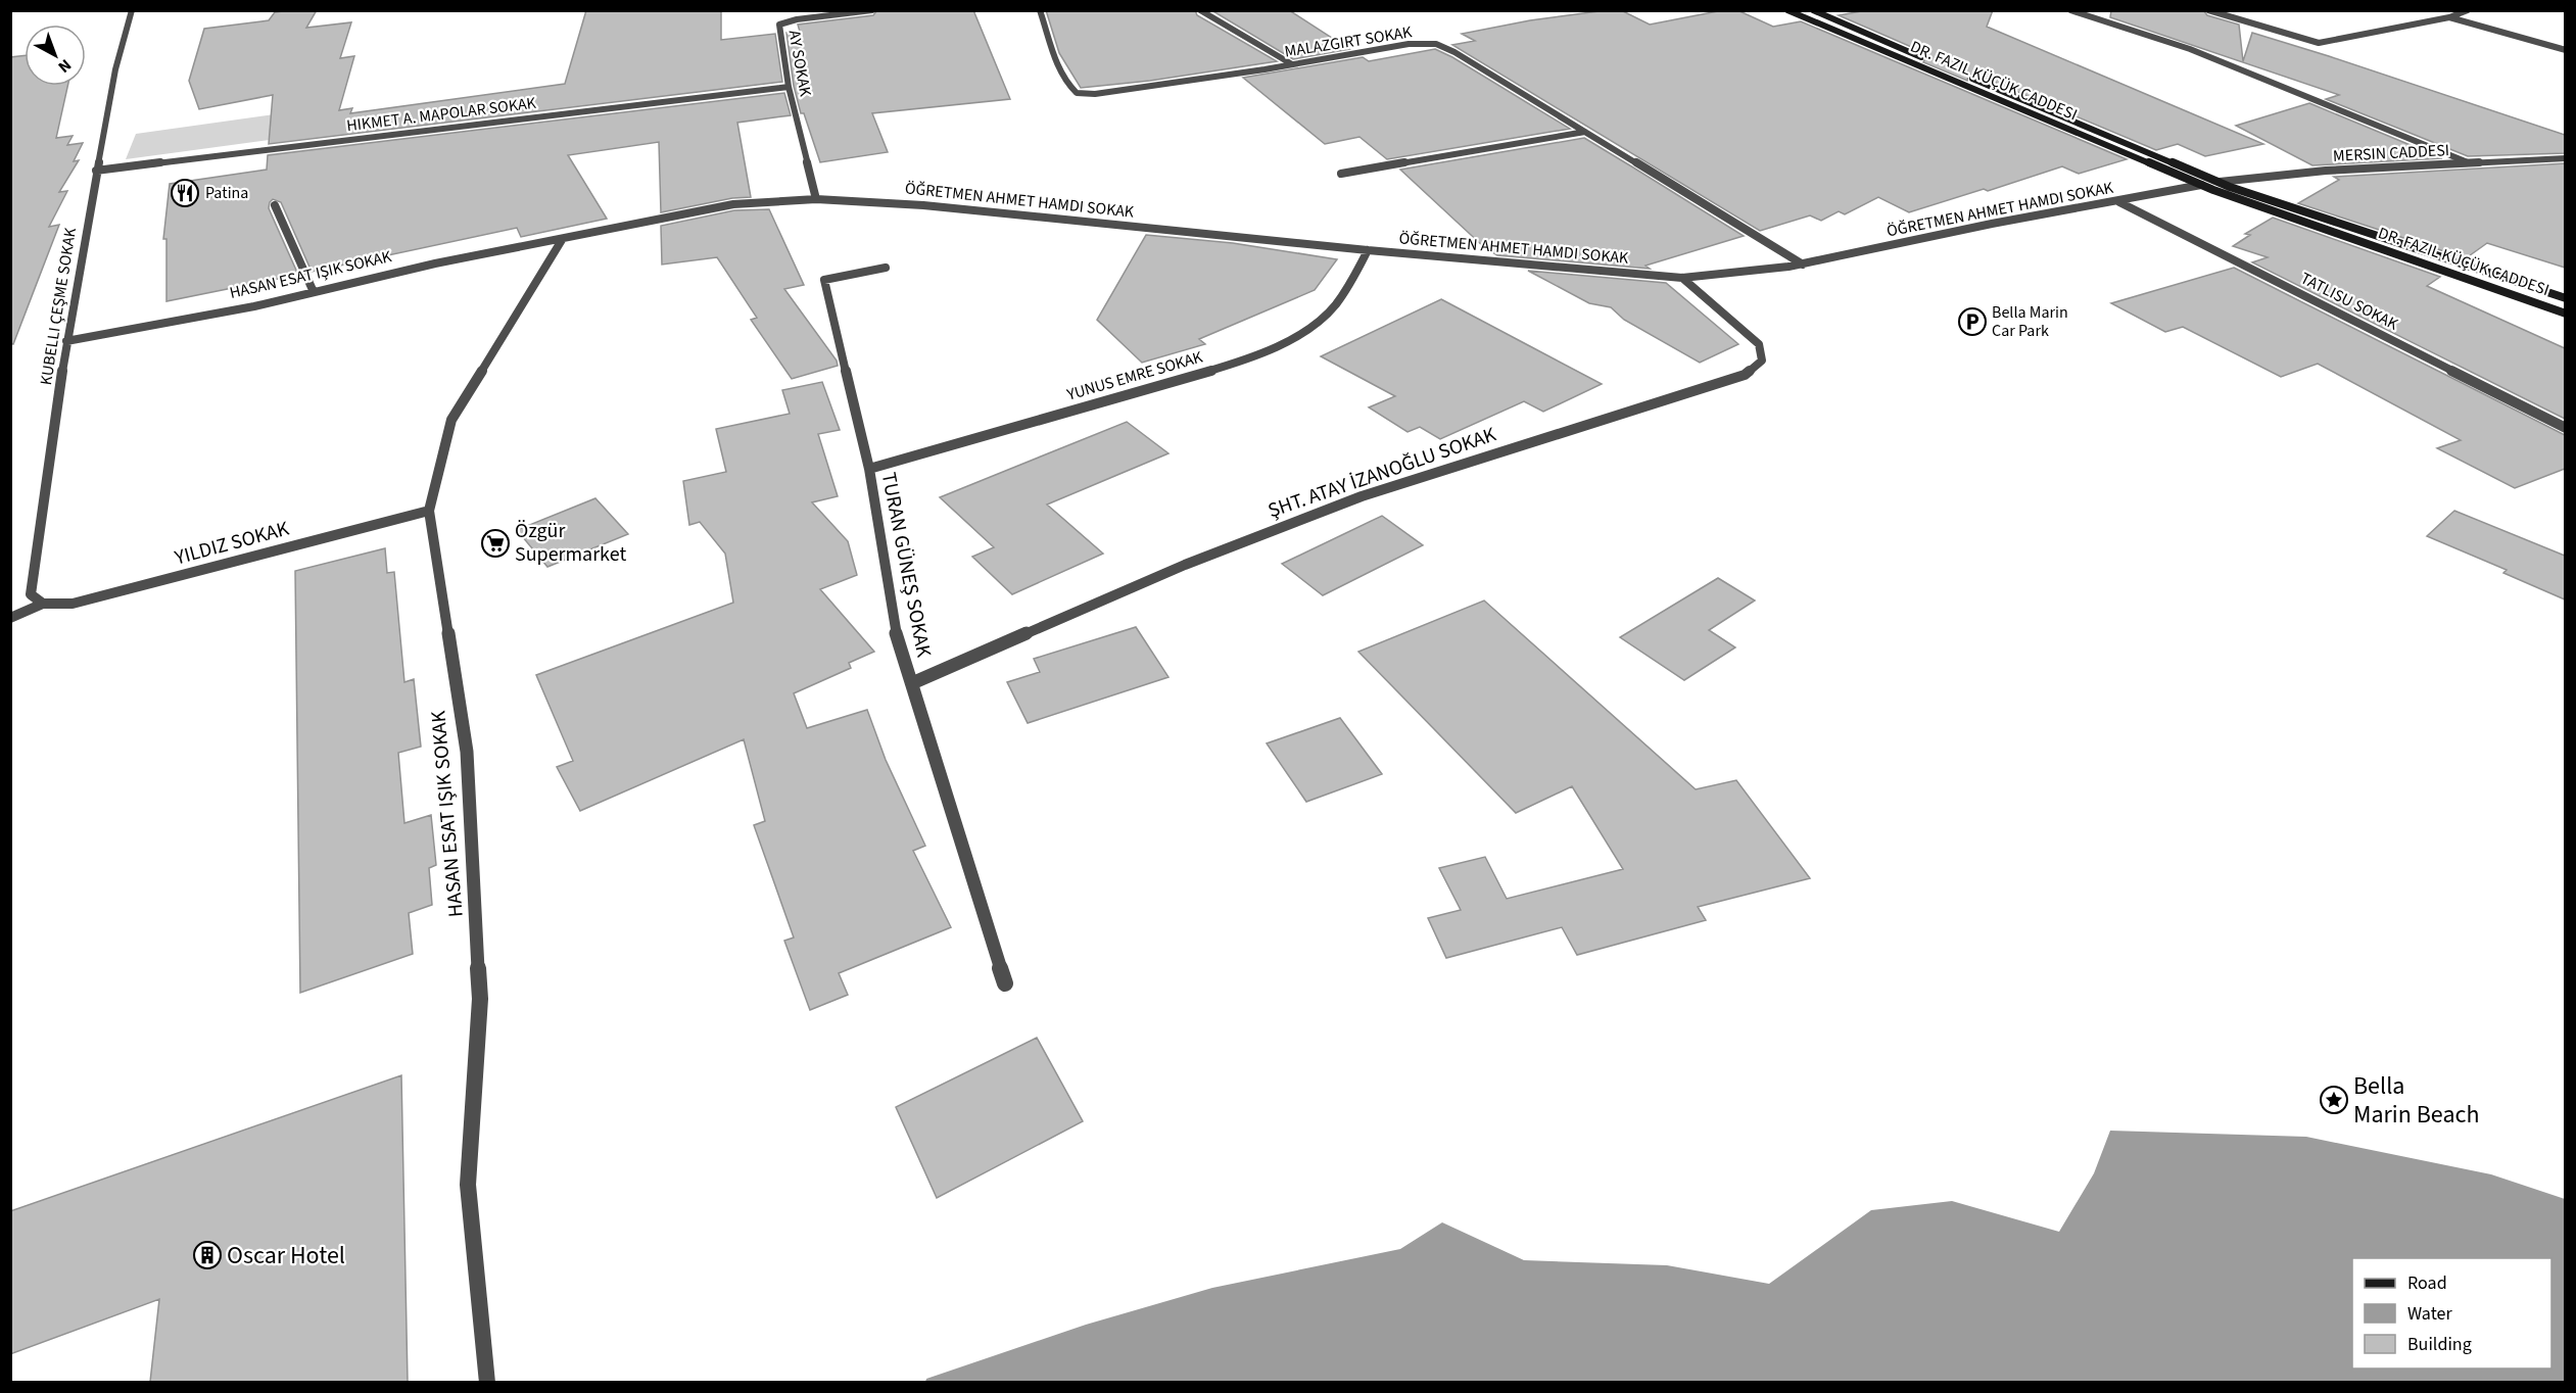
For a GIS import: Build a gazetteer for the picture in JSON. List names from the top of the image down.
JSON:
{
  "streets": {
    "street": [
      "MALAZGIRT SOKAK",
      "AY SOKAK",
      "HIKMET A. MAPOLAR SOKAK",
      "MERSIN CADDESI",
      "ÖĞRETMEN AHMET HAMDI SOKAK",
      "KUBELLI ÇEŞME SOKAK",
      "YUNUS EMRE SOKAK",
      "ŞHT. ATAY İZANOĞLU SOKAK",
      "TURAN GÜNEŞ SOKAK"
    ]
  },
  "crossings": [
    ["MALAZGIRT SOKAK", "ÖĞRETMEN AHMET HAMDI SOKAK"],
    ["AY SOKAK", "HIKMET A. MAPOLAR SOKAK"],
    ["AY SOKAK", "ÖĞRETMEN AHMET HAMDI SOKAK"],
    ["HIKMET A. MAPOLAR SOKAK", "KUBELLI ÇEŞME SOKAK"],
    ["ÖĞRETMEN AHMET HAMDI SOKAK", "KUBELLI ÇEŞME SOKAK"],
    ["ÖĞRETMEN AHMET HAMDI SOKAK", "YUNUS EMRE SOKAK"],
    ["ÖĞRETMEN AHMET HAMDI SOKAK", "ŞHT. ATAY İZANOĞLU SOKAK"],
    ["YUNUS EMRE SOKAK", "TURAN GÜNEŞ SOKAK"],
    ["ŞHT. ATAY İZANOĞLU SOKAK", "TURAN GÜNEŞ SOKAK"]
  ],
  "places": {
    "restaurant": ["Patina"],
    "parking": ["Bella Marin Car Park"],
    "supermarket": ["Özgür Supermarket"],
    "place": ["Bella Marin Beach"],
    "building": ["Oscar Hotel"]
  },
  "legend": ["Road", "Water", "Building"],
  "north": "bottom right"
}
